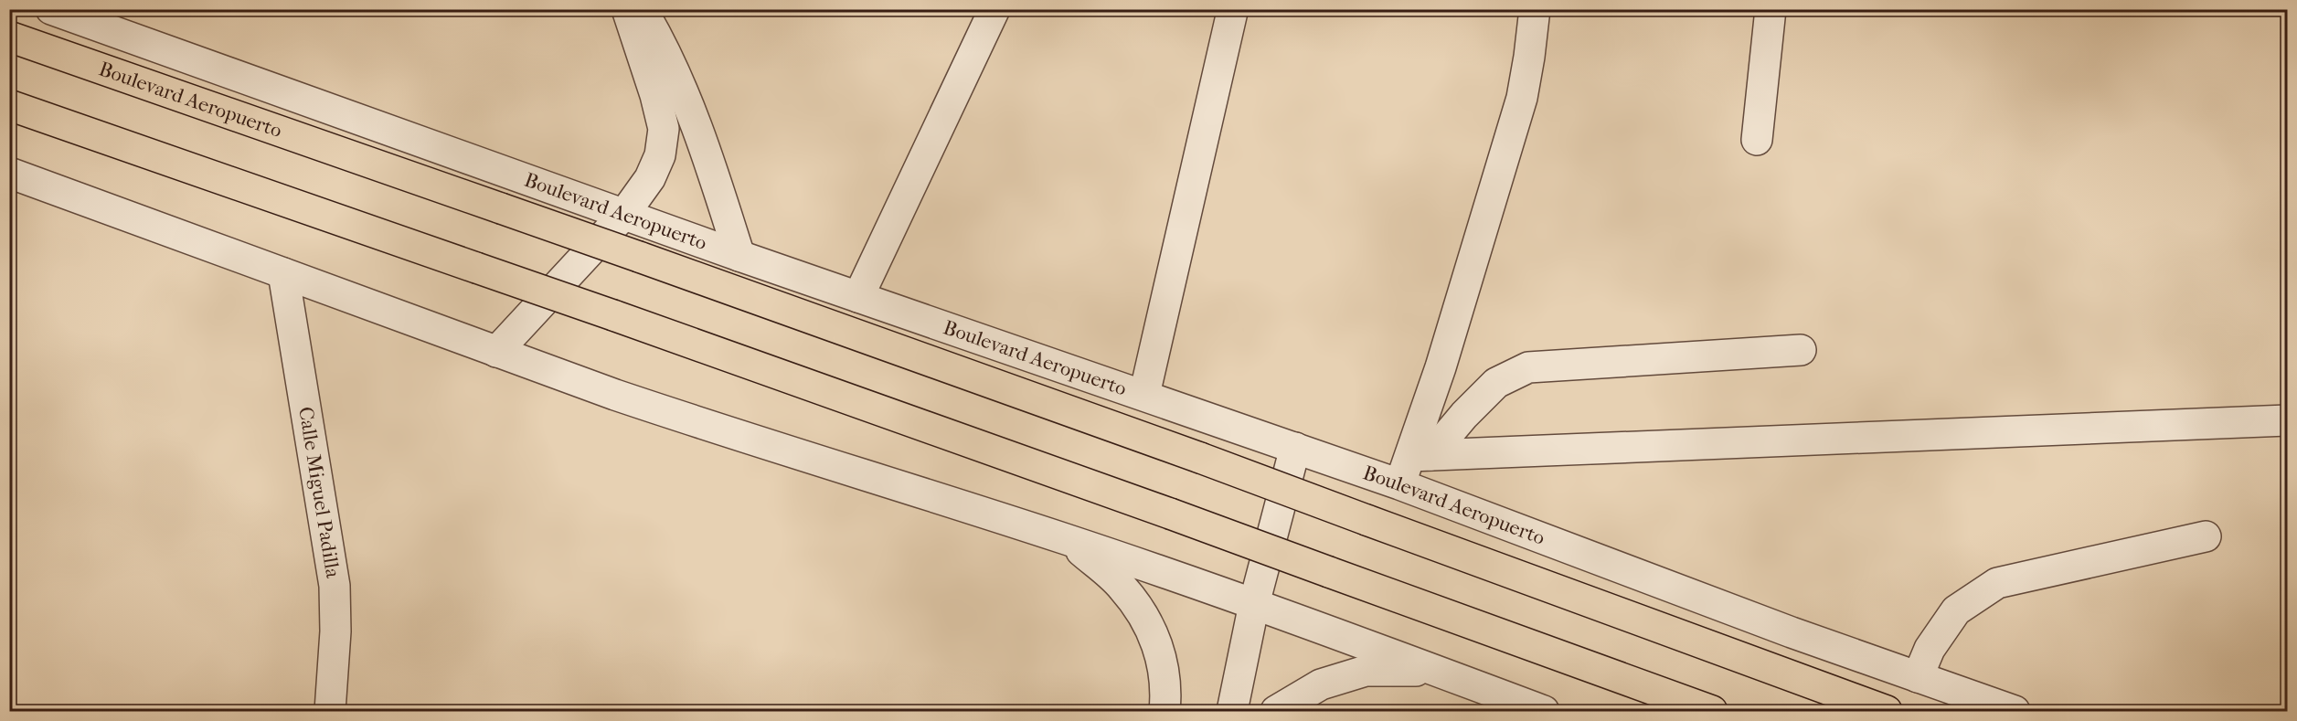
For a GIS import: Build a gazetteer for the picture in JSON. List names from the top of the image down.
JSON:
{
  "streets": {
    "highway": ["Boulevard Aeropuerto"],
    "street": ["Calle Miguel Padilla"]
  }
}
